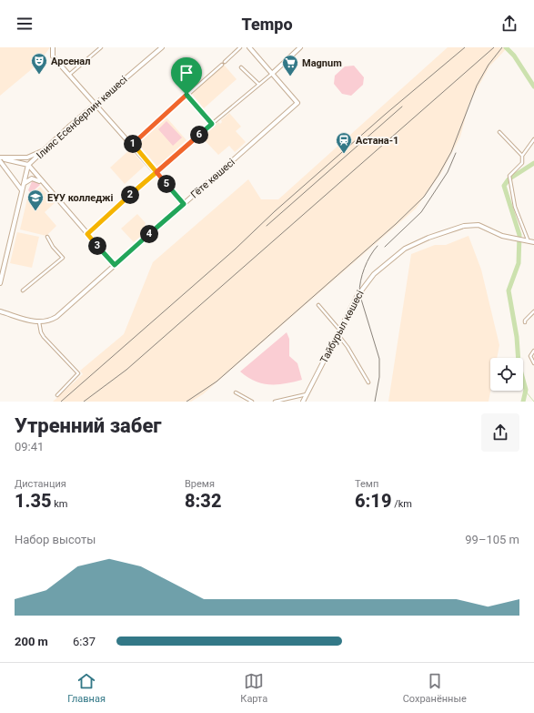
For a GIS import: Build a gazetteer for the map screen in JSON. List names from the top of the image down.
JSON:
{
  "streets": {
    "main road": ["Ілияс Есенберлин көшесі", "Гёте көшесі", "Тайбурыл көшесі"]
  },
  "places": {
    "theatre": ["Арсенал"],
    "supermarket": ["Magnum"],
    "station": ["Астана-1"],
    "school or university": ["ЕҰУ колледжі"]
  },
  "page": {
    "header": "Tempo",
    "pins": [
      "6",
      "1",
      "5",
      "2",
      "4",
      "3"
    ],
    "heading": ["Утренний забег", "09:41"],
    "stats": [
      ["Дистанция", "1.35 km"],
      ["Время", "8:32"],
      ["Темп", "6:19 /km"]
    ],
    "chart": ["Набор высоты", "99–105 m"],
    "list": [
      {
        "name": "200 m",
        "note": "6:37"
      }
    ],
    "tabs": ["Главная", "Карта", "Сохранённые"]
  }
}
